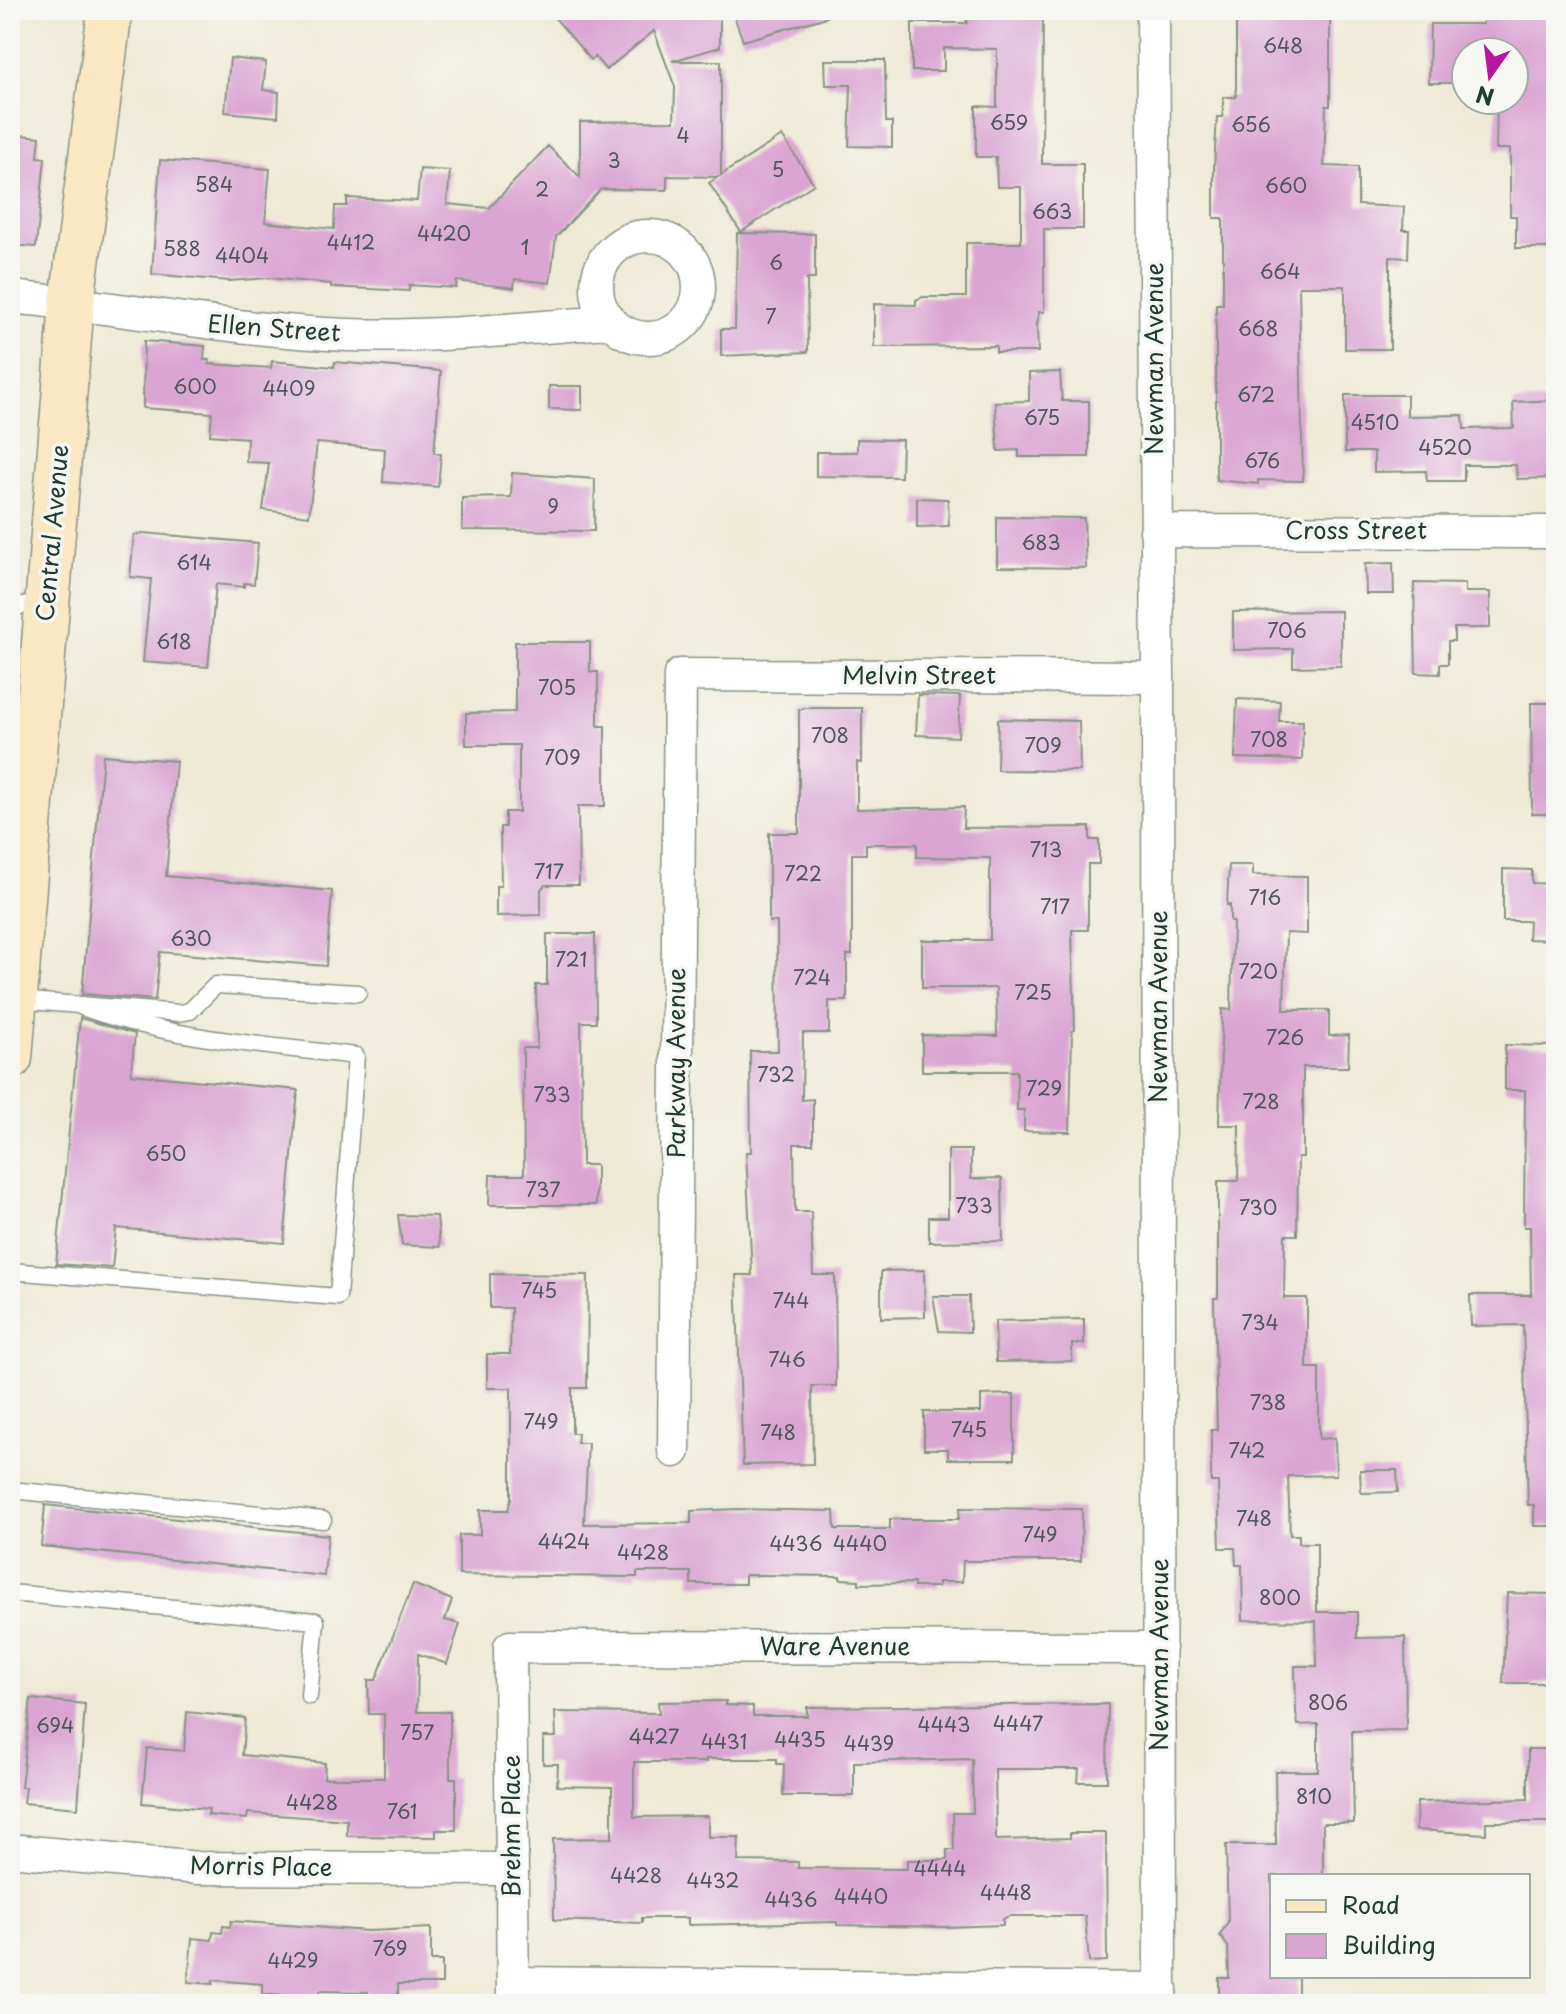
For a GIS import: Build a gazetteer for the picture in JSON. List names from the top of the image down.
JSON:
{
  "streets": {
    "main road": ["Central Avenue"],
    "street": [
      "Ellen Street",
      "Newman Avenue",
      "Cross Street",
      "Melvin Street",
      "Parkway Avenue",
      "Ware Avenue",
      "Brehm Place",
      "Morris Place"
    ]
  },
  "crossings": [
    ["Ellen Street", "Central Avenue"],
    ["Newman Avenue", "Cross Street"],
    ["Newman Avenue", "Melvin Street"],
    ["Newman Avenue", "Ware Avenue"],
    ["Melvin Street", "Parkway Avenue"],
    ["Ware Avenue", "Brehm Place"],
    ["Brehm Place", "Morris Place"]
  ],
  "house_numbers": [
    "648",
    "659",
    "656",
    "4",
    "3",
    "5",
    "584",
    "660",
    "2",
    "663",
    "4420",
    "4412",
    "1",
    "588",
    "4404",
    "6",
    "664",
    "7",
    "668",
    "600",
    "4409",
    "672",
    "675",
    "4510",
    "4520",
    "676",
    "9",
    "683",
    "614",
    "706",
    "618",
    "705",
    "708",
    "708",
    "709",
    "709",
    "713",
    "717",
    "722",
    "716",
    "717",
    "630",
    "721",
    "720",
    "724",
    "725",
    "726",
    "732",
    "729",
    "733",
    "728",
    "650",
    "737",
    "733",
    "730",
    "745",
    "744",
    "734",
    "746",
    "738",
    "749",
    "745",
    "748",
    "742",
    "748",
    "749",
    "4424",
    "4436",
    "4440",
    "4428",
    "800",
    "806",
    "4447",
    "4443",
    "694",
    "757",
    "4427",
    "4435",
    "4431",
    "4439",
    "810",
    "4428",
    "761",
    "4444",
    "4428",
    "4432",
    "4448",
    "4440",
    "4436",
    "769",
    "4429"
  ],
  "legend": ["Road", "Building"],
  "north": "bottom"
}
